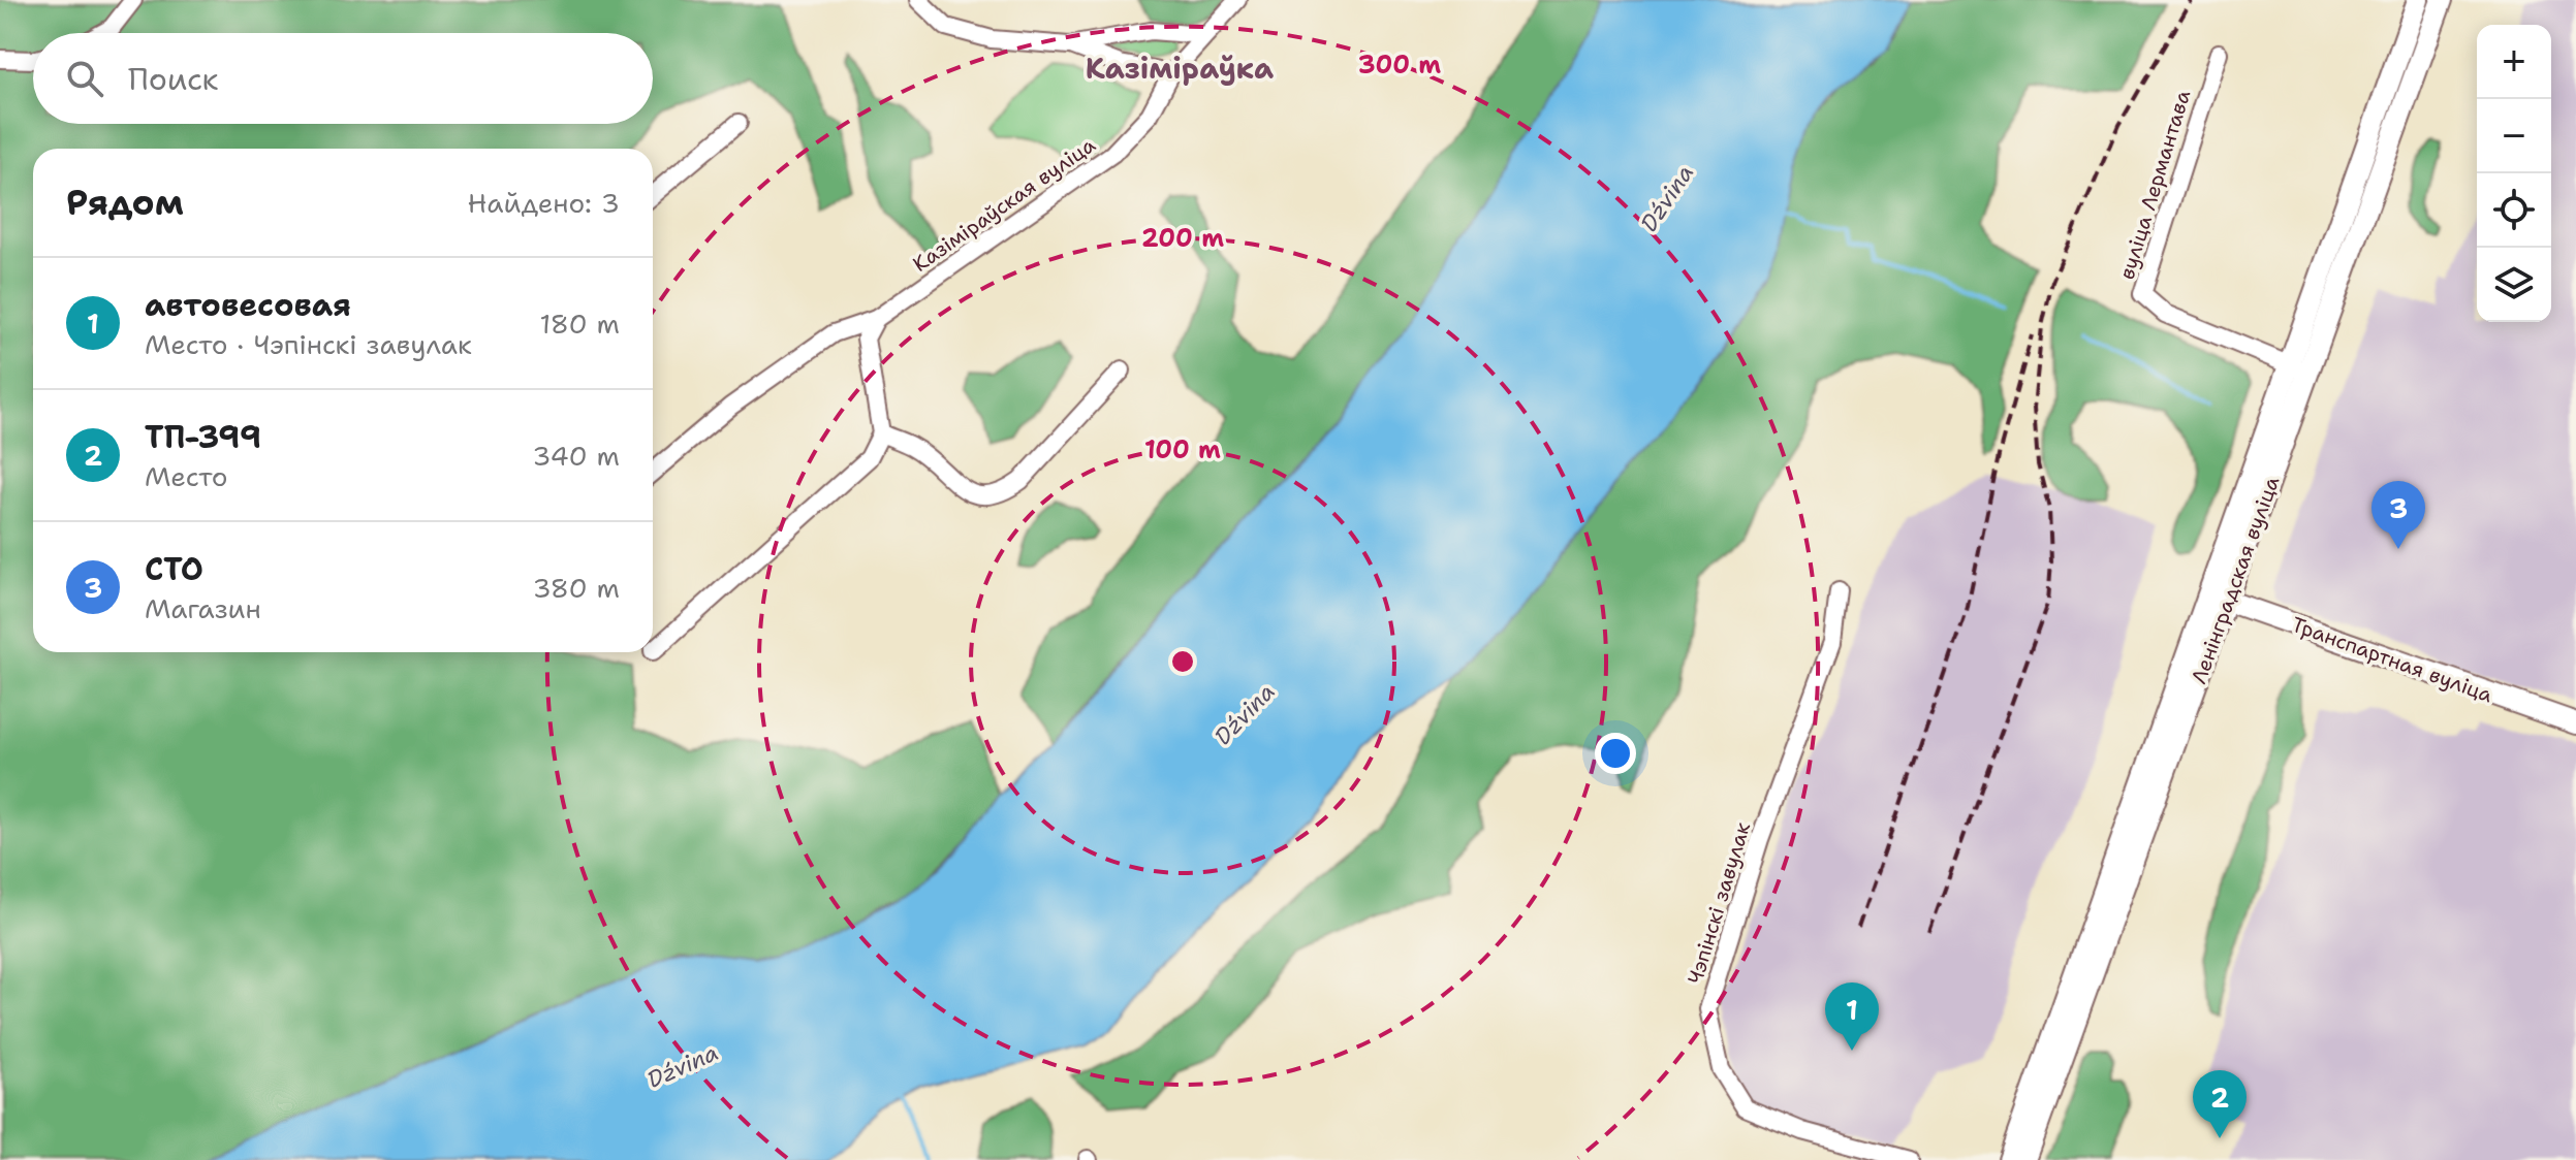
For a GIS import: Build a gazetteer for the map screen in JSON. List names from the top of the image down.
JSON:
{
  "streets": {
    "main road": ["Ленінградская вуліца", "Транспартная вуліца"],
    "street": ["вуліца Лермантава", "Казіміраўская вуліца", "Чэпінскі завулак"]
  },
  "crossings": [
    ["вуліца Лермантава", "Ленінградская вуліца"],
    ["Ленінградская вуліца", "Транспартная вуліца"]
  ],
  "districts": ["Казіміраўка"],
  "water": ["Dźvina"],
  "page": {
    "map_buttons": ["+", "−"],
    "search": "Поиск",
    "heading": ["Рядом", "Найдено: 3"],
    "list": [
      {
        "mark": "1",
        "name": "автовесовая",
        "note": "Место · Чэпінскі завулак",
        "value": "180 m"
      },
      {
        "mark": "2",
        "name": "ТП-399",
        "note": "Место",
        "value": "340 m"
      },
      {
        "mark": "3",
        "name": "СТО",
        "note": "Магазин",
        "value": "380 m"
      }
    ],
    "pins": ["3", "1", "2"]
  },
  "rings": ["300 m", "200 m", "100 m"]
}
